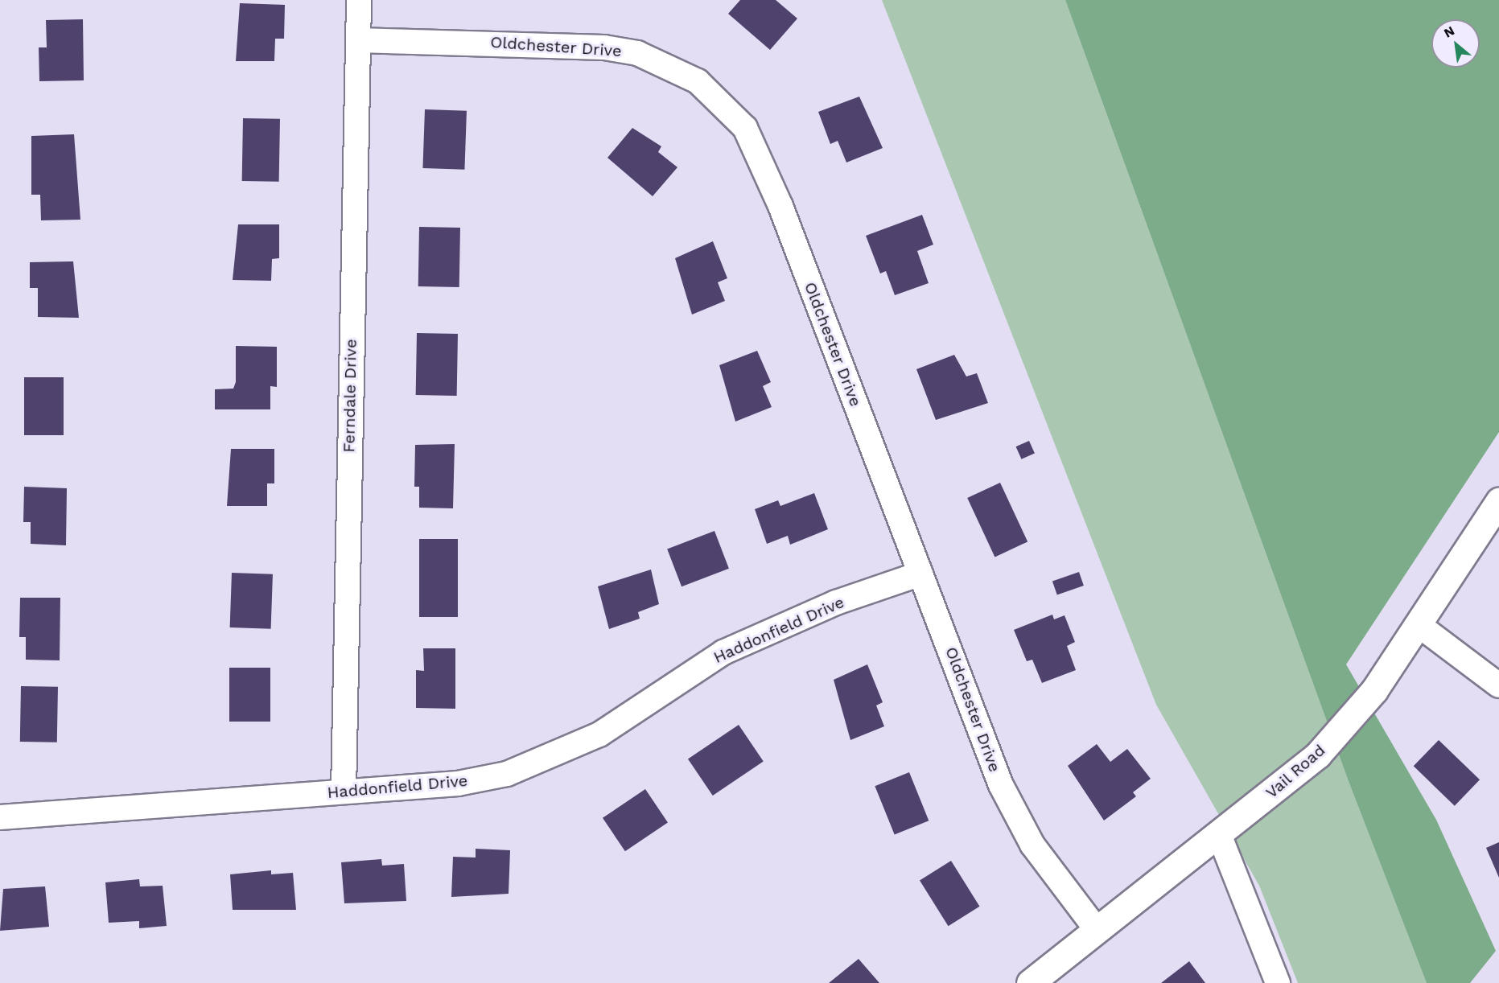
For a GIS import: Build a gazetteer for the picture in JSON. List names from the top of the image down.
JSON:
{
  "streets": {
    "street": [
      "Oldchester Drive",
      "Ferndale Drive",
      "Haddonfield Drive",
      "Vail Road"
    ]
  },
  "crossings": [
    ["Oldchester Drive", "Ferndale Drive"],
    ["Oldchester Drive", "Haddonfield Drive"],
    ["Oldchester Drive", "Vail Road"],
    ["Ferndale Drive", "Haddonfield Drive"]
  ],
  "north": "top left"
}
